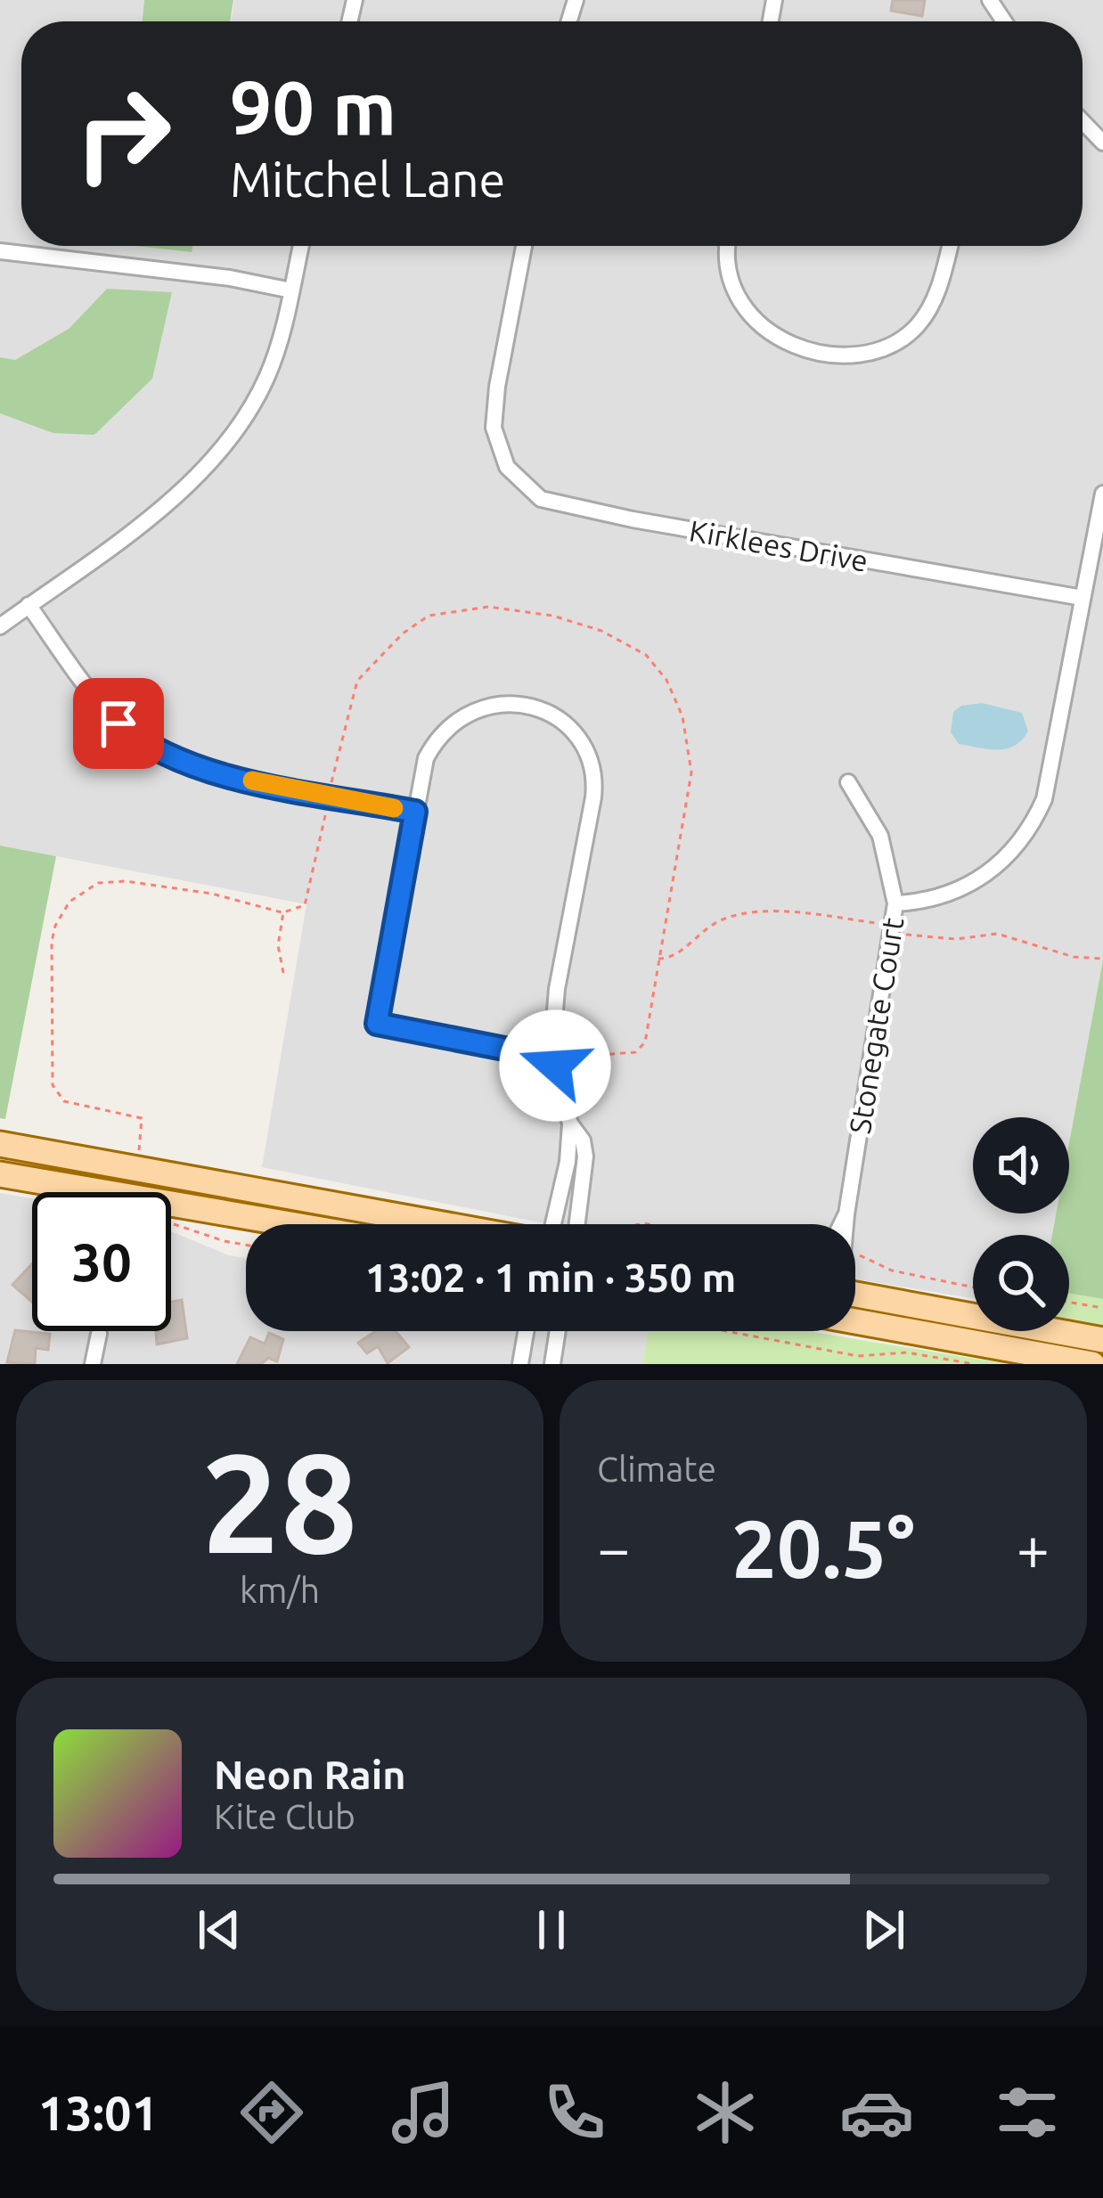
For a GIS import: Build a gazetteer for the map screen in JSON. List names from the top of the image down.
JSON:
{
  "streets": {
    "street": ["Kirklees Drive", "Stonegate Court"]
  },
  "page": {
    "turn": ["90 m", "Mitchel Lane"],
    "limit": "30",
    "trip": "13:02 · 1 min · 350 m",
    "tile": [
      ["28", "km/h"],
      "Climate"
    ],
    "heat": ["−", "20.5°", "+"],
    "song": ["Neon Rain", "Kite Club"],
    "tabs": "13:01"
  }
}
